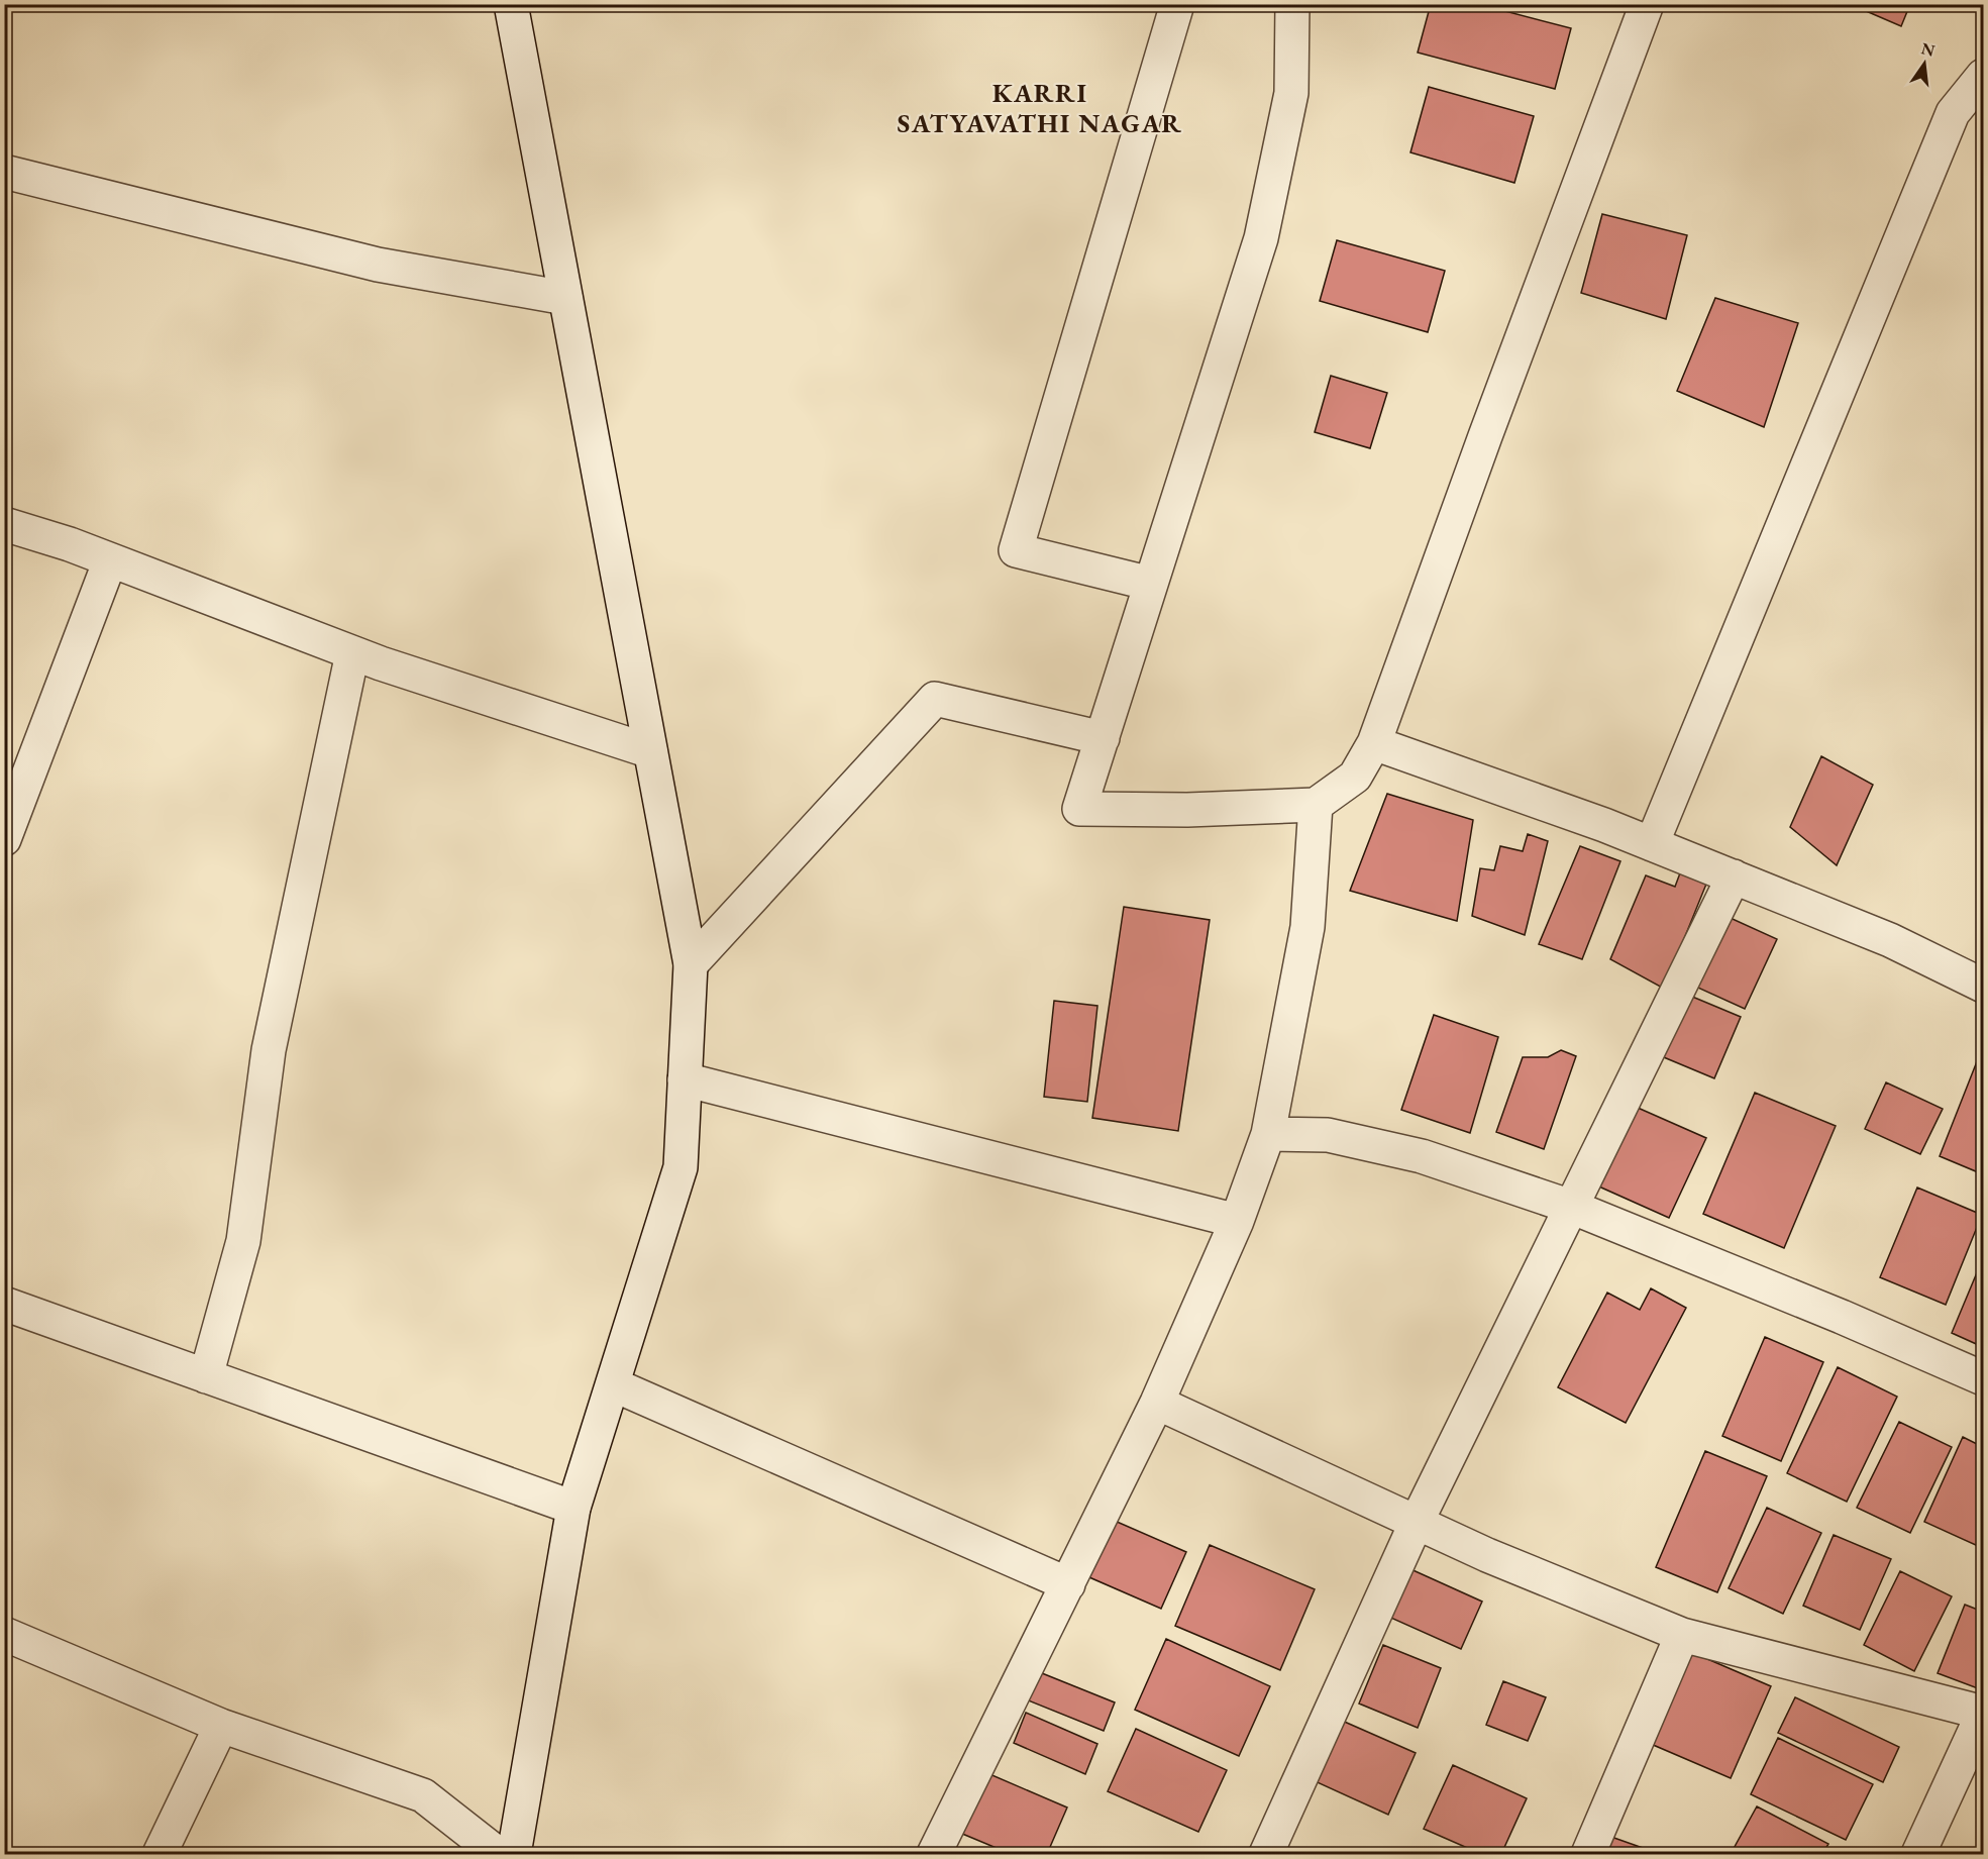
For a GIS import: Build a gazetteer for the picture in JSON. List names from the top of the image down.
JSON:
{
  "districts": ["KARRI SATYAVATHI NAGAR"],
  "north": "top"
}
